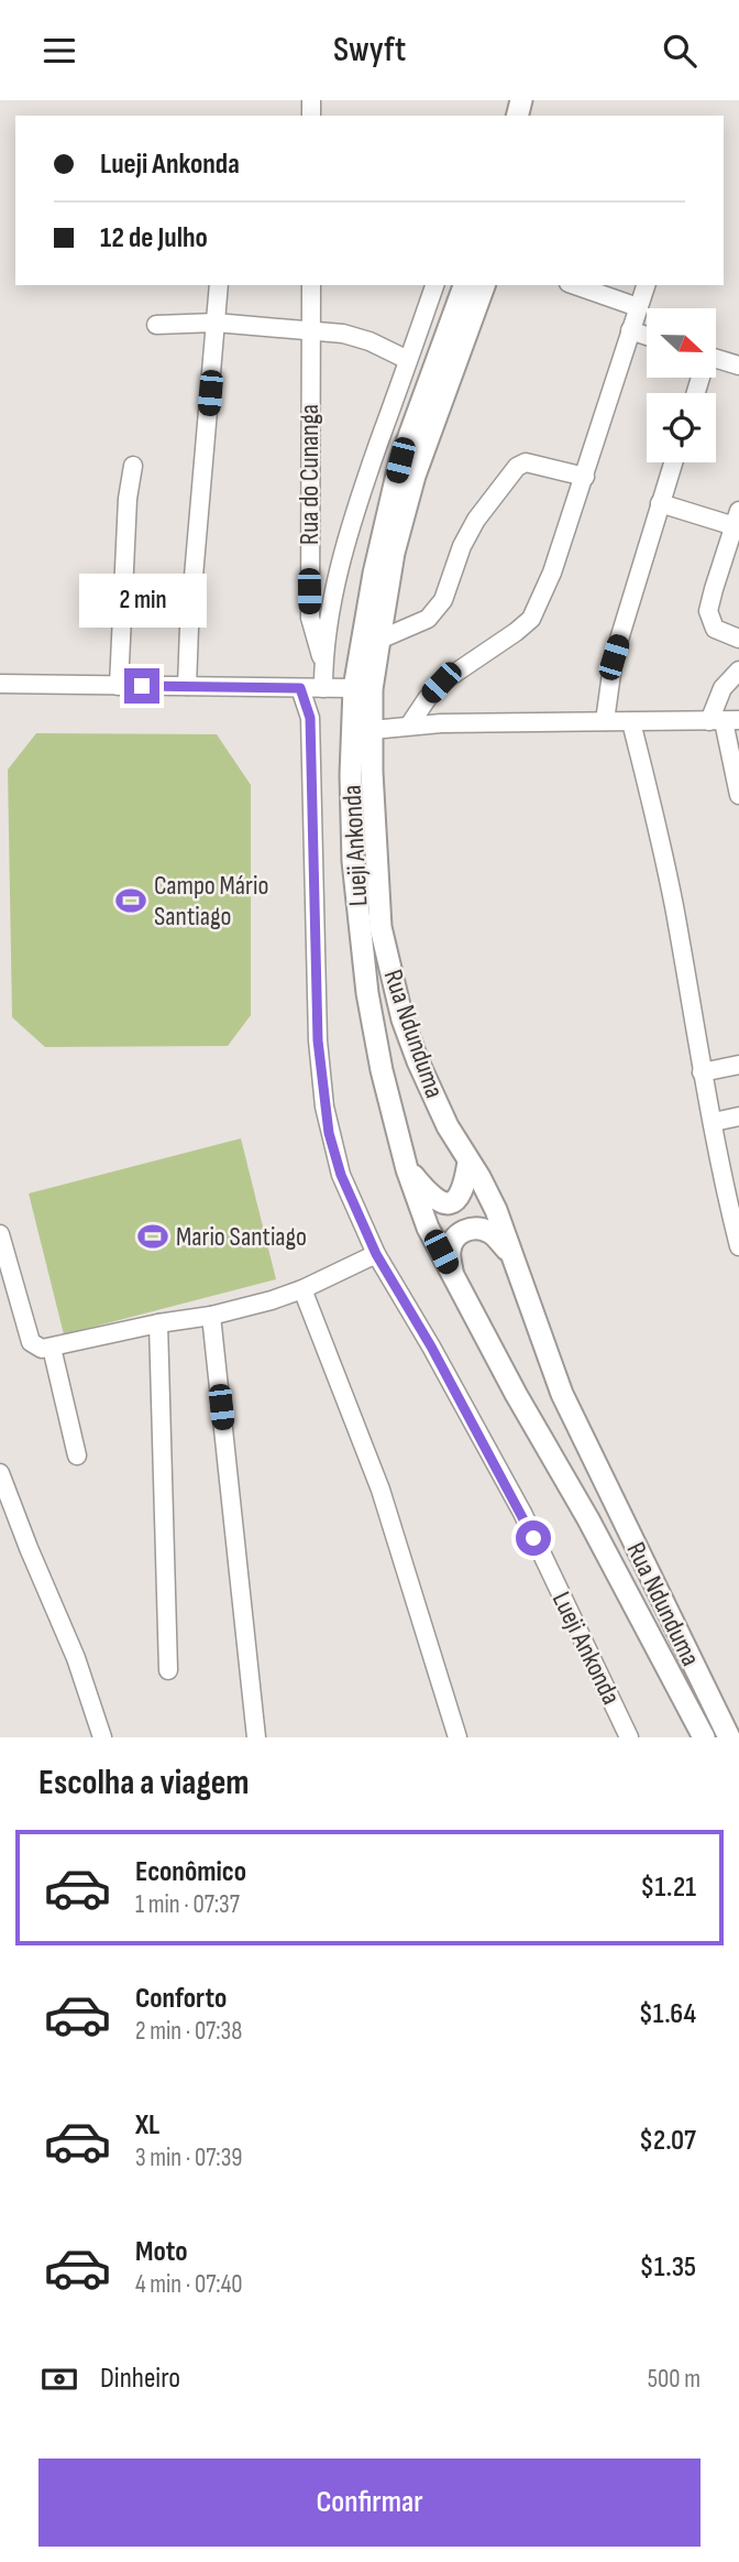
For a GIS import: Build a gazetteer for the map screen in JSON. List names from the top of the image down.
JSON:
{
  "streets": {
    "main road": ["Lueji Ankonda", "Rua Ndunduma"],
    "street": ["Rua do Cunanga"]
  },
  "crossings": [
    ["Lueji Ankonda", "Rua Ndunduma"]
  ],
  "places": {
    "sports": ["Campo Mário Santiago", "Mario Santiago"]
  },
  "north": "right",
  "page": {
    "header": "Swyft",
    "banner": ["Lueji Ankonda", "12 de Julho"],
    "bubble": "2 min",
    "heading": "Escolha a viagem",
    "list": [
      {
        "name": "Econômico",
        "note": "1 min · 07:37",
        "value": "$1.21"
      },
      {
        "name": "Conforto",
        "note": "2 min · 07:38",
        "value": "$1.64"
      },
      {
        "name": "XL",
        "note": "3 min · 07:39",
        "value": "$2.07"
      },
      {
        "name": "Moto",
        "note": "4 min · 07:40",
        "value": "$1.35"
      }
    ],
    "pay": ["Dinheiro", "500 m"],
    "buttons": "Confirmar"
  }
}
